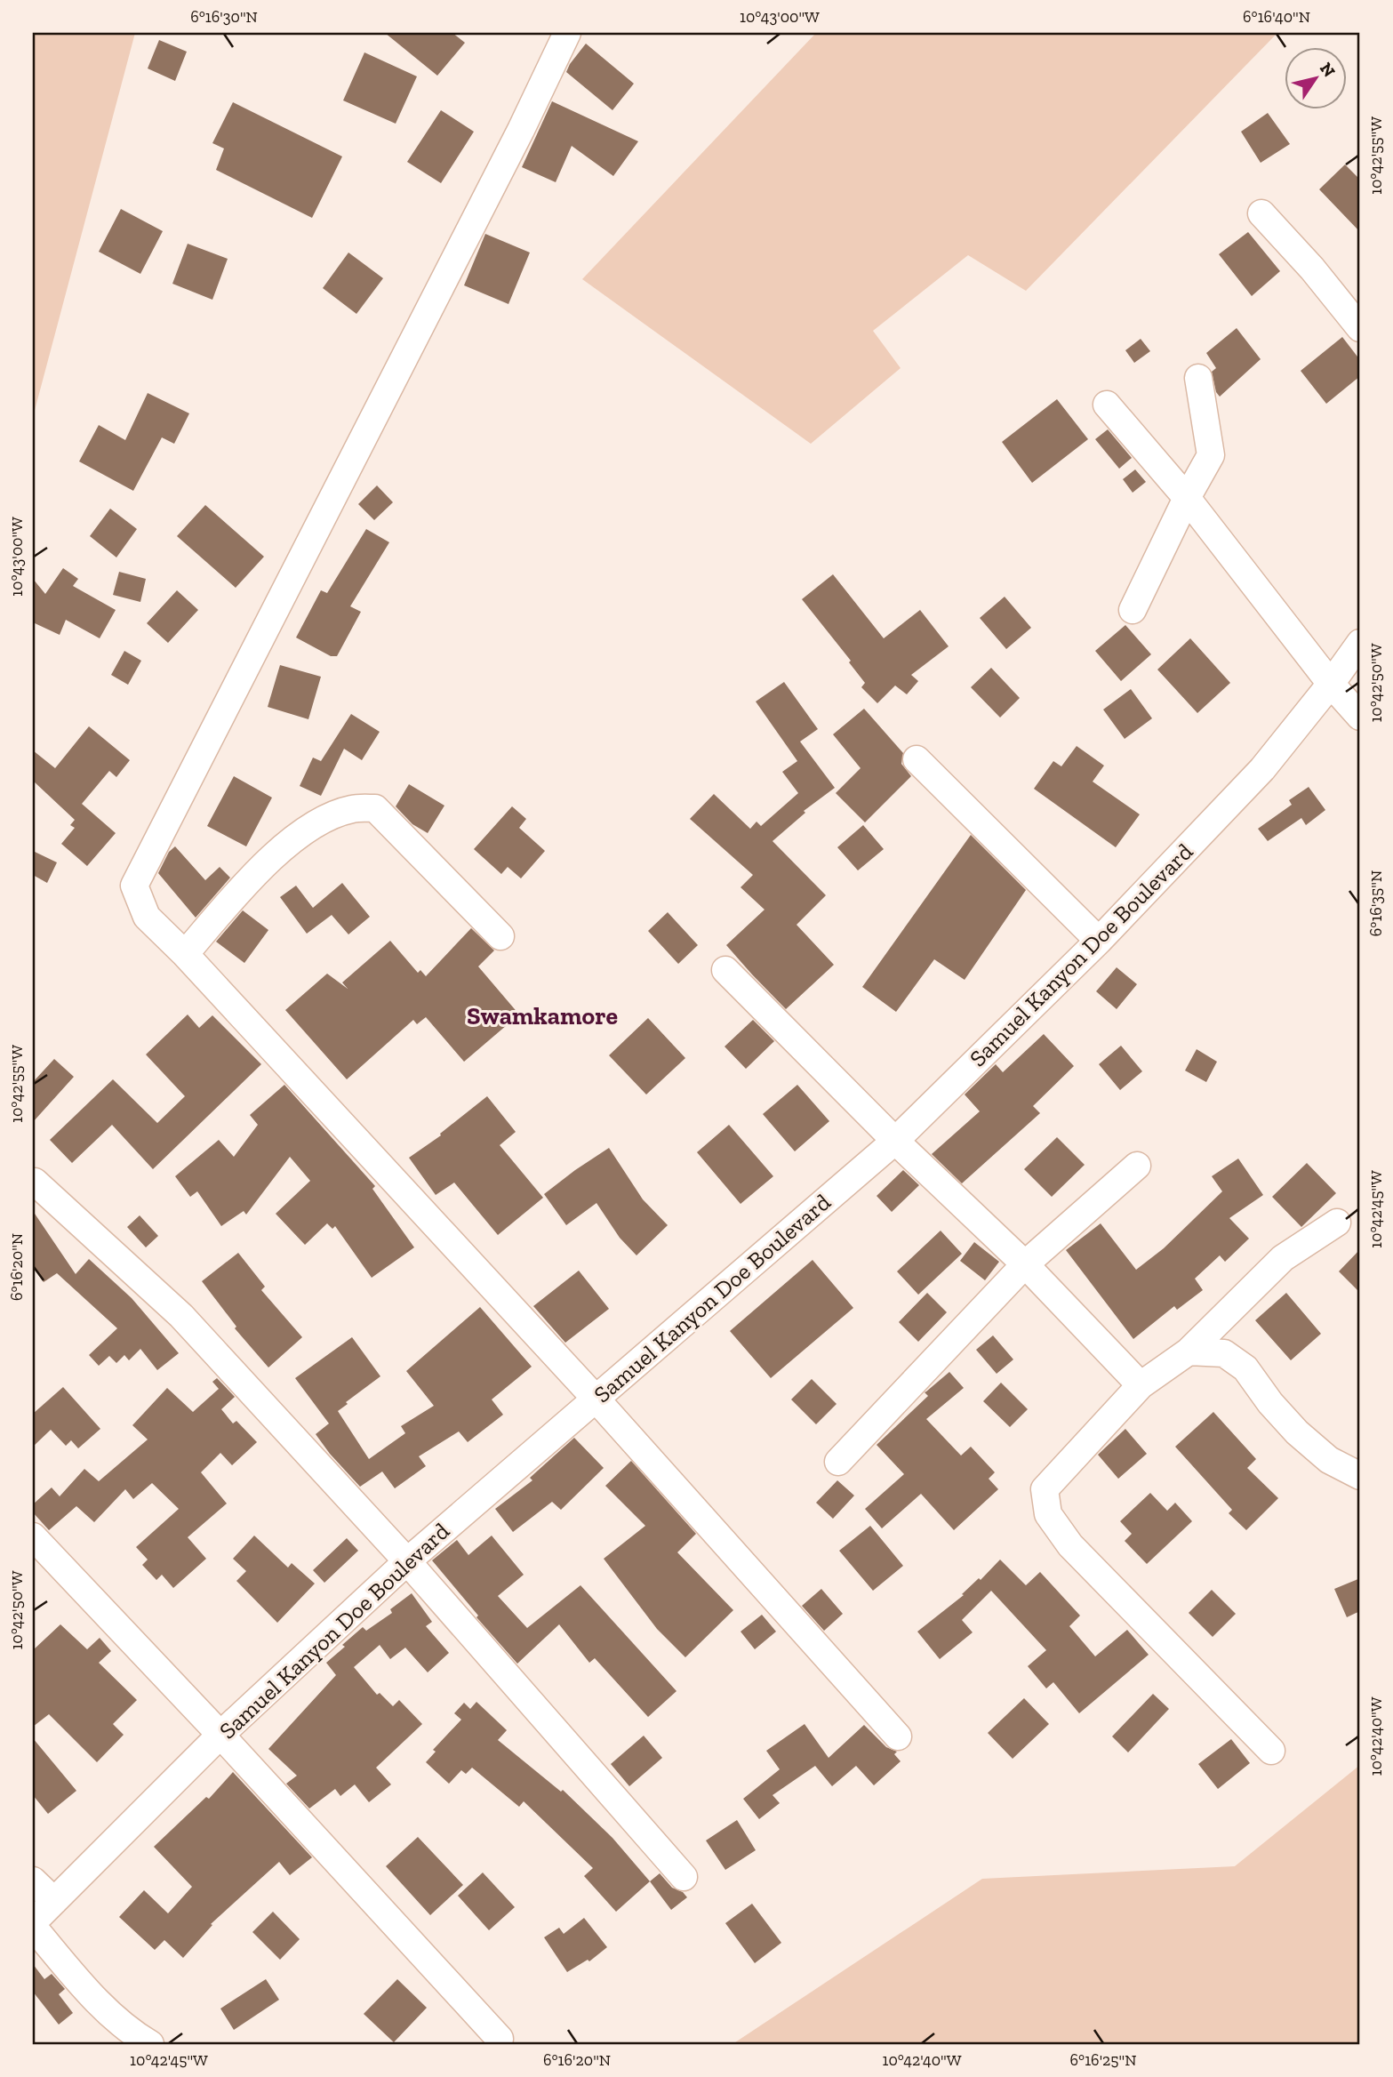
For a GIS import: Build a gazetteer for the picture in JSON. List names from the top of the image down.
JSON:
{
  "streets": {
    "street": ["Samuel Kanyon Doe Boulevard"]
  },
  "districts": ["Swamkamore"],
  "north": "top right",
  "coordinates": [
    "6°16'30\"N",
    "10°43'00\"W",
    "6°16'40\"N",
    "10°42'55\"W",
    "10°42'50\"W",
    "6°16'35\"N",
    "10°42'45\"W",
    "6°16'20\"N",
    "10°42'40\"W",
    "6°16'25\"N"
  ]
}
